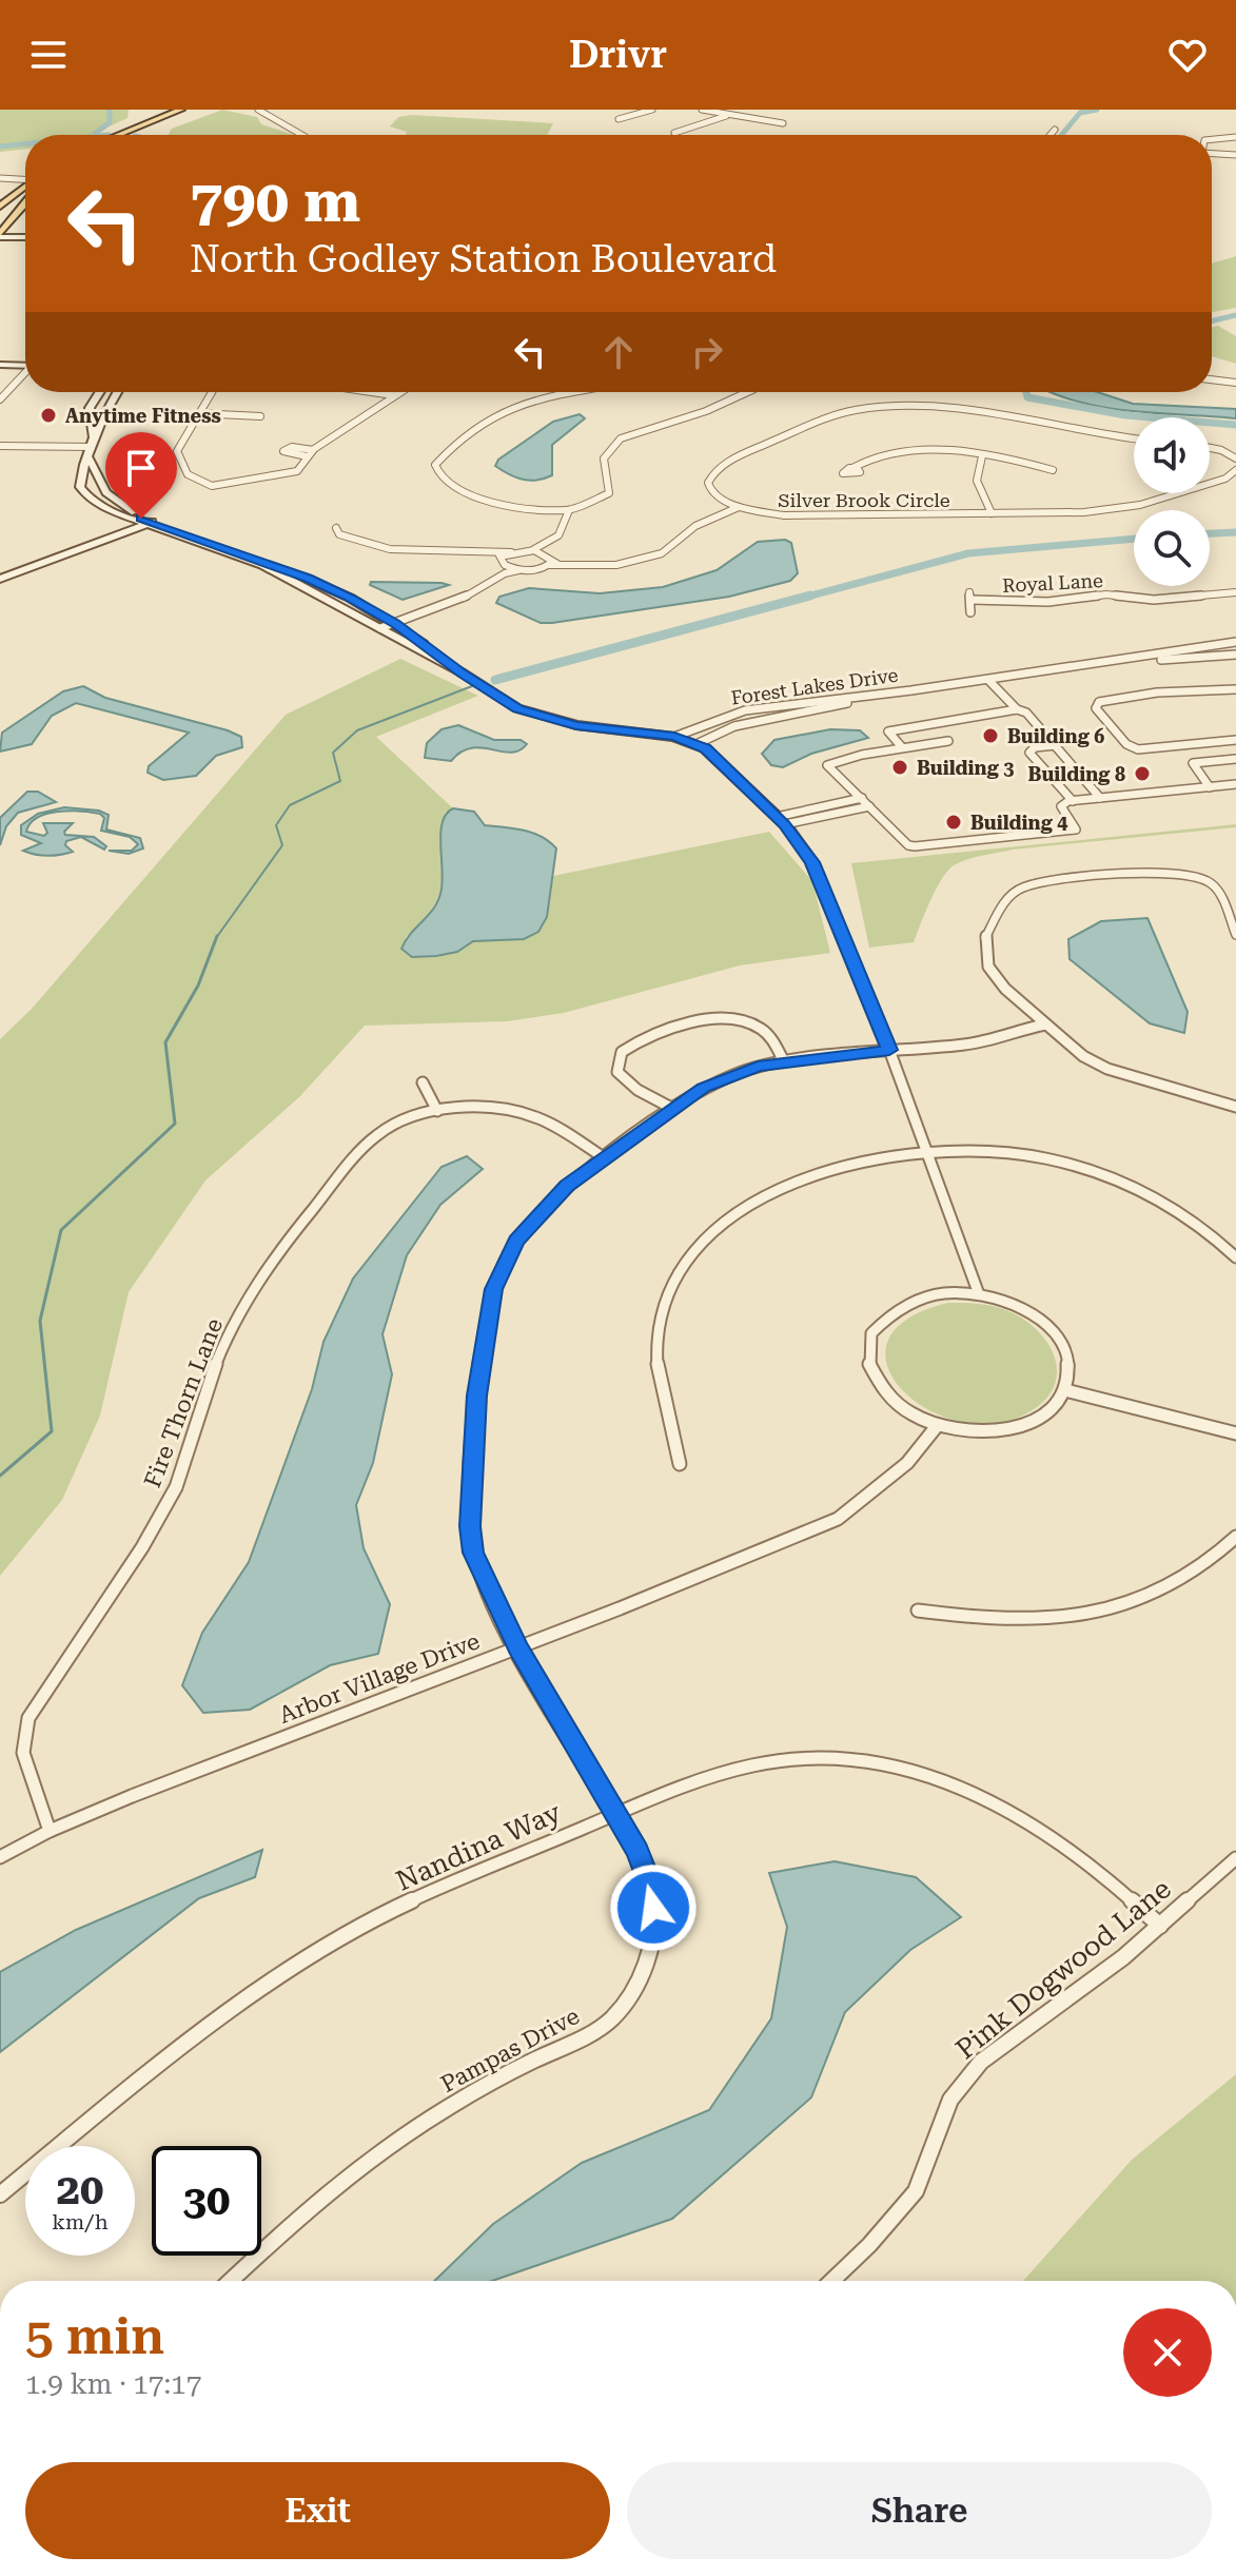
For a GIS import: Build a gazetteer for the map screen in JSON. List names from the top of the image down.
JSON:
{
  "streets": {
    "street": [
      "Silver Brook Circle",
      "Royal Lane",
      "Forest Lakes Drive",
      "Fire Thorn Lane",
      "Arbor Village Drive",
      "Nandina Way",
      "Pink Dogwood Lane",
      "Pampas Drive"
    ]
  },
  "crossings": [
    ["Fire Thorn Lane", "Arbor Village Drive"],
    ["Fire Thorn Lane", "Pampas Drive"],
    ["Arbor Village Drive", "Pampas Drive"],
    ["Nandina Way", "Pink Dogwood Lane"],
    ["Nandina Way", "Pampas Drive"]
  ],
  "places": [
    "Anytime Fitness",
    "Building 6",
    "Building 3",
    "Building 8",
    "Building 4"
  ],
  "page": {
    "header": "Drivr",
    "turn": ["790 m", "North Godley Station Boulevard"],
    "speed": "20 km/h",
    "limit": "30",
    "heading": ["5 min", "1.9 km · 17:17"],
    "buttons": ["Exit", "Share"]
  }
}
